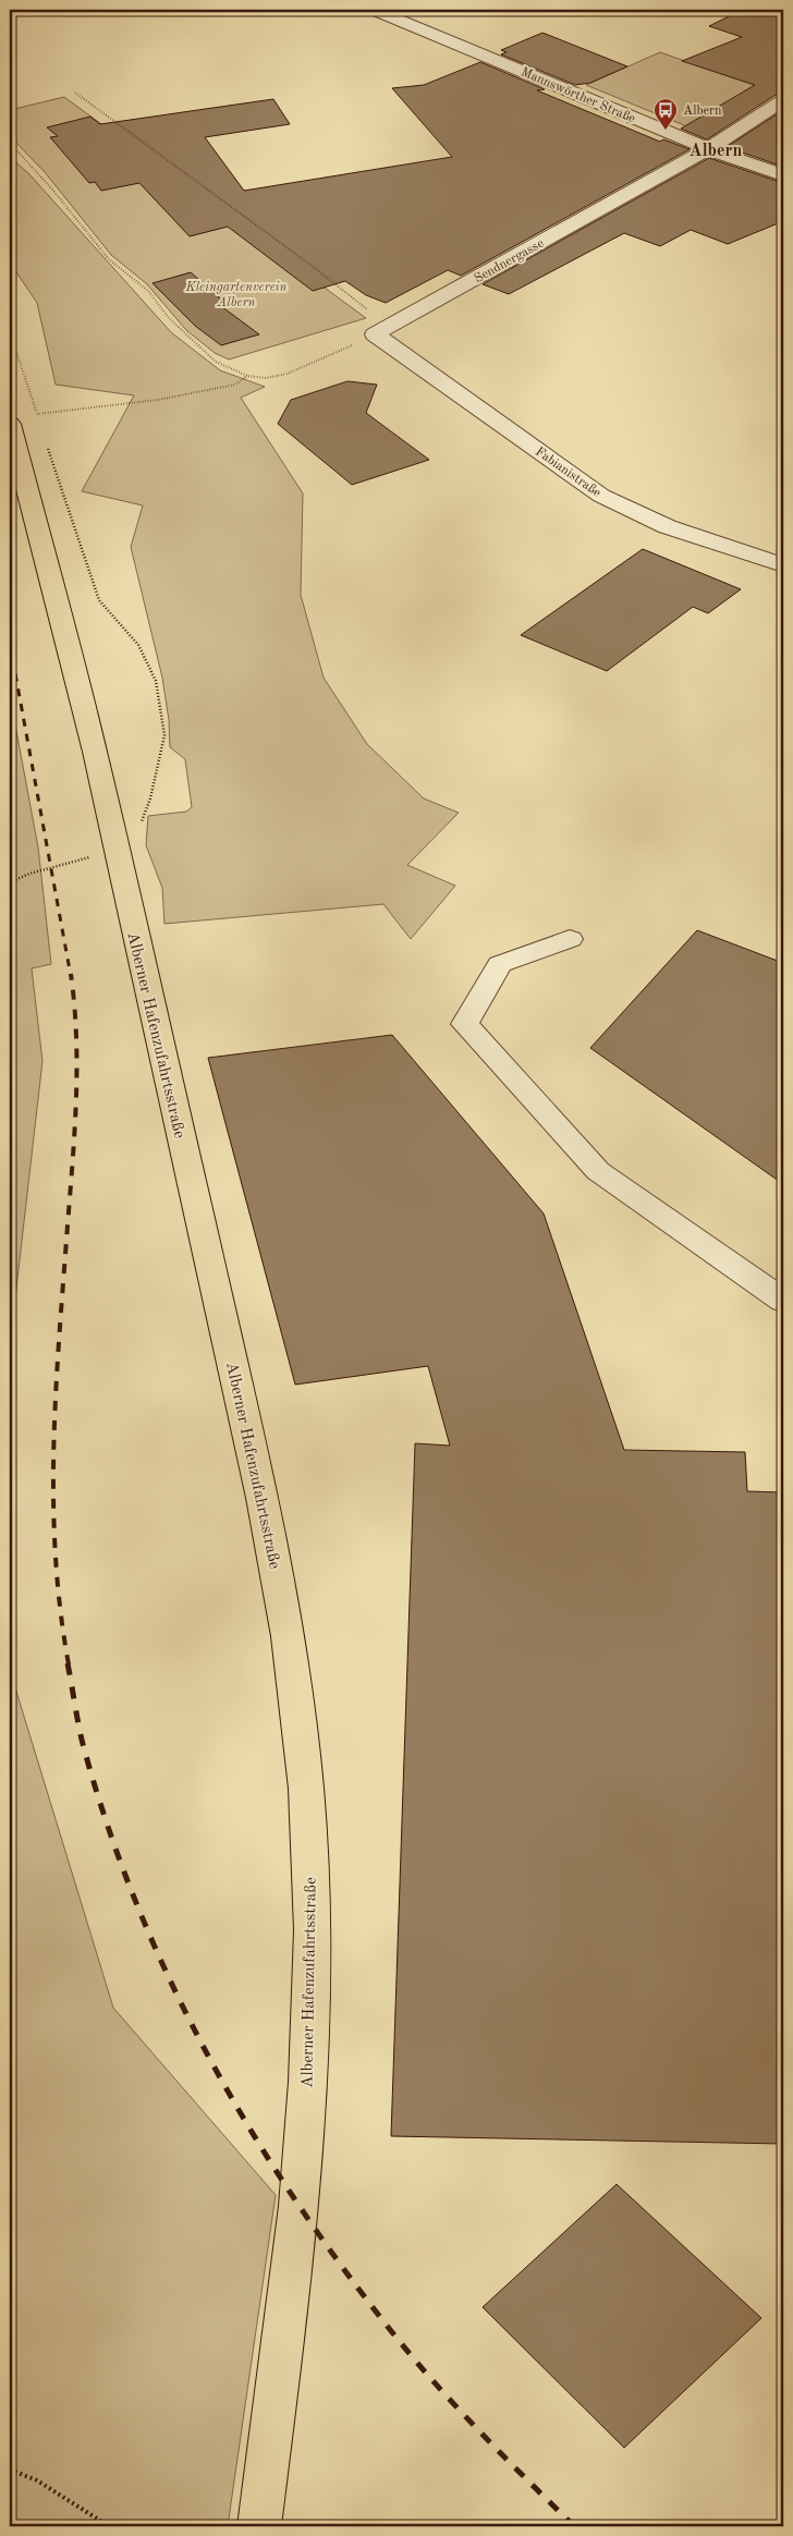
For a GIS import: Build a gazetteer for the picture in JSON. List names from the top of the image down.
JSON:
{
  "streets": {
    "main road": ["Alberner Hafenzufahrtsstraße"],
    "street": ["Mannswörther Straße", "Sendnergasse", "Fabianistraße"]
  },
  "crossings": [
    ["Mannswörther Straße", "Sendnergasse"],
    ["Sendnergasse", "Fabianistraße"]
  ],
  "districts": ["Albern"],
  "parks": ["Kleingartenverein Albern"],
  "places": {
    "bus stop": ["Albern"]
  }
}
